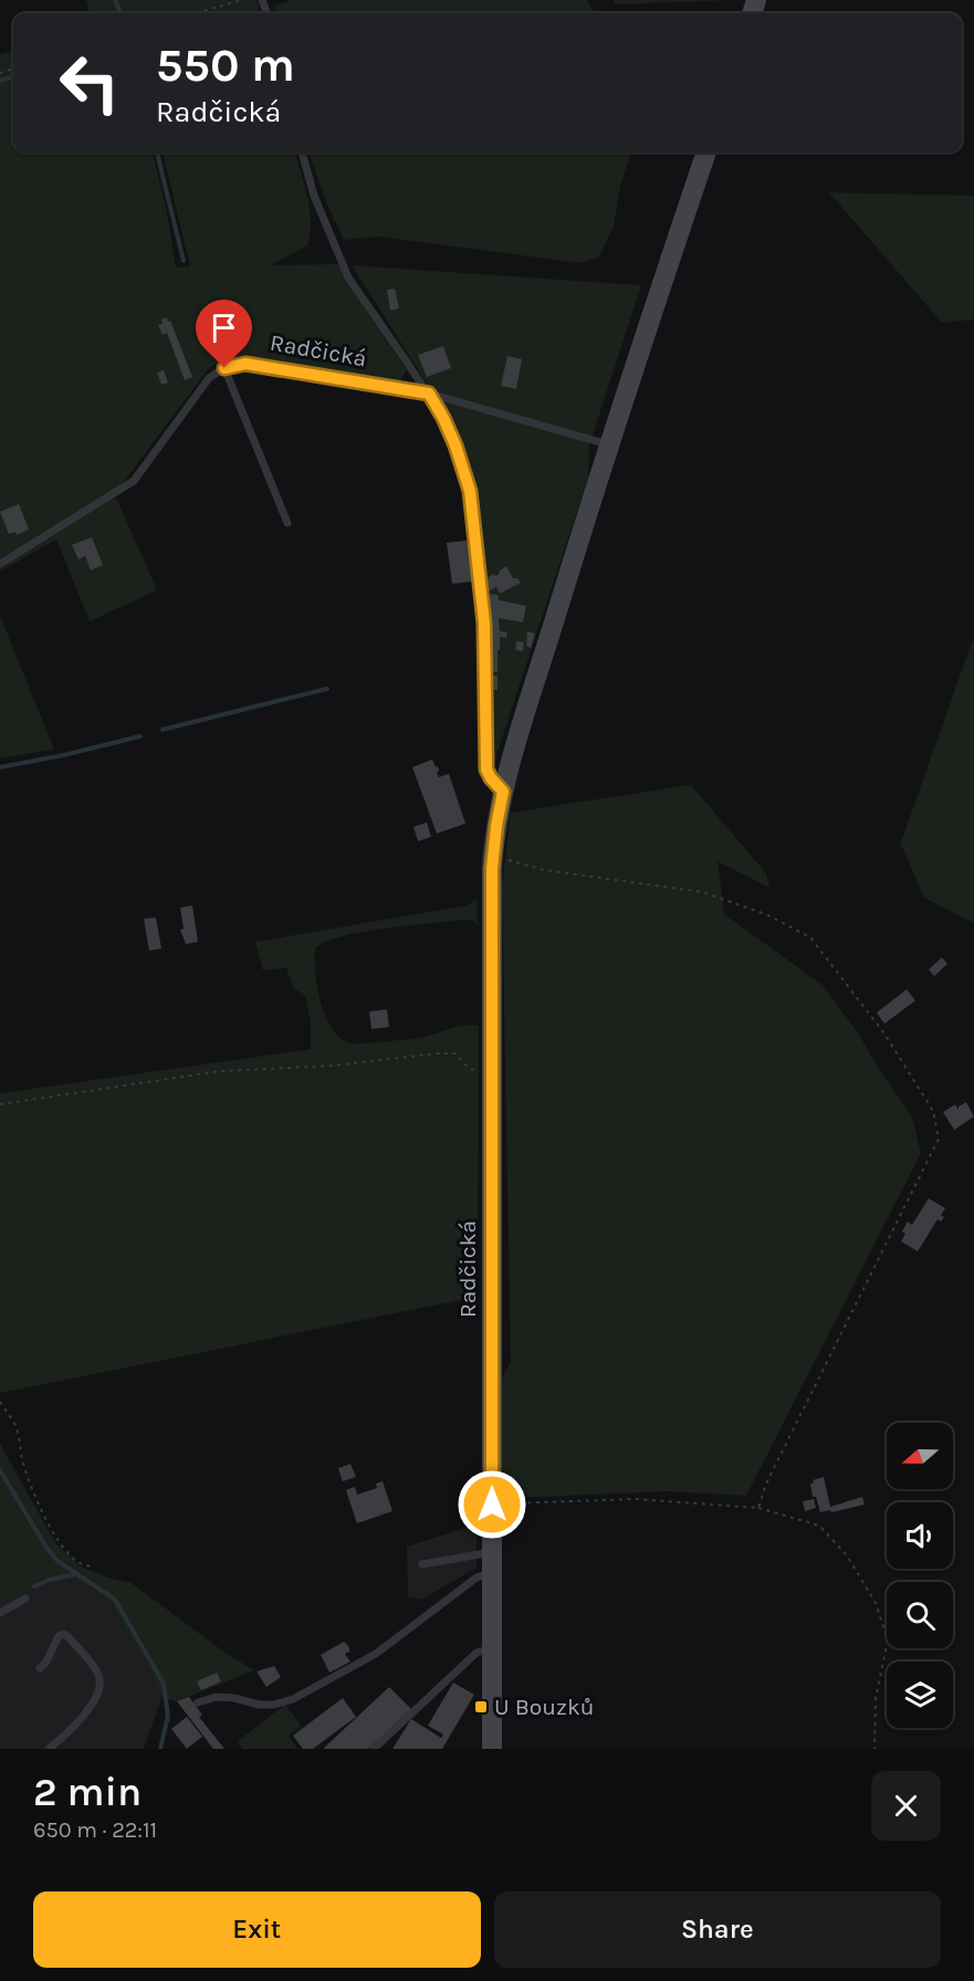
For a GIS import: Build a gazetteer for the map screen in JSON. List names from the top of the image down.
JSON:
{
  "streets": {
    "street": ["Radčická"]
  },
  "places": {
    "transit": ["U Bouzků"]
  },
  "north": "left",
  "page": {
    "turn": ["550 m", "Radčická"],
    "heading": ["2 min", "650 m · 22:11"],
    "buttons": ["Exit", "Share"]
  }
}
